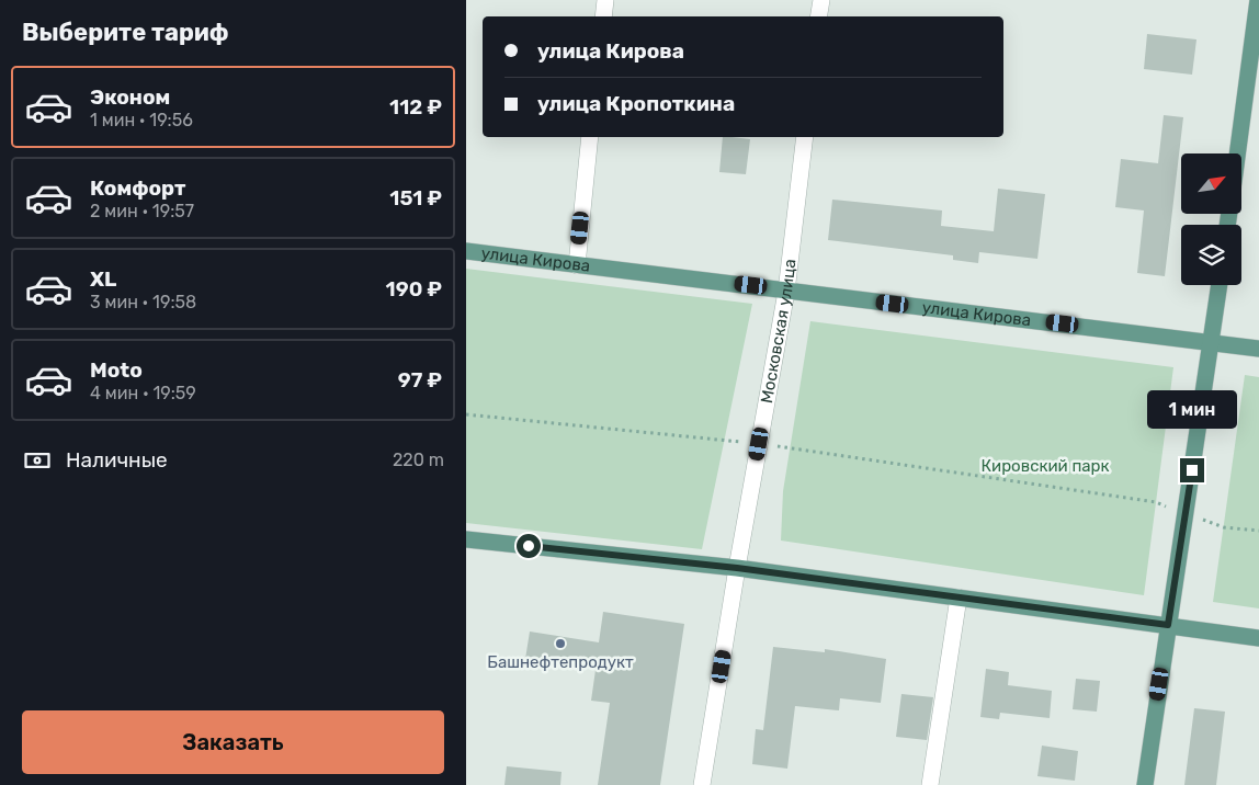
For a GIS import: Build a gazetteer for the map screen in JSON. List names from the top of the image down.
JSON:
{
  "streets": {
    "main road": ["улица Кирова"],
    "street": ["Московская улица"]
  },
  "crossings": [
    ["улица Кирова", "Московская улица"]
  ],
  "parks": ["Кировский парк"],
  "places": ["Башнефтепродукт"],
  "north": "top right",
  "page": {
    "heading": "Выберите тариф",
    "banner": ["улица Кирова", "улица Кропоткина"],
    "list": [
      {
        "name": "Эконом",
        "note": "1 мин · 19:56",
        "value": "112 ₽"
      },
      {
        "name": "Комфорт",
        "note": "2 мин · 19:57",
        "value": "151 ₽"
      },
      {
        "name": "XL",
        "note": "3 мин · 19:58",
        "value": "190 ₽"
      },
      {
        "name": "Moto",
        "note": "4 мин · 19:59",
        "value": "97 ₽"
      }
    ],
    "bubble": "1 мин",
    "pay": ["Наличные", "220 m"],
    "buttons": "Заказать"
  }
}
